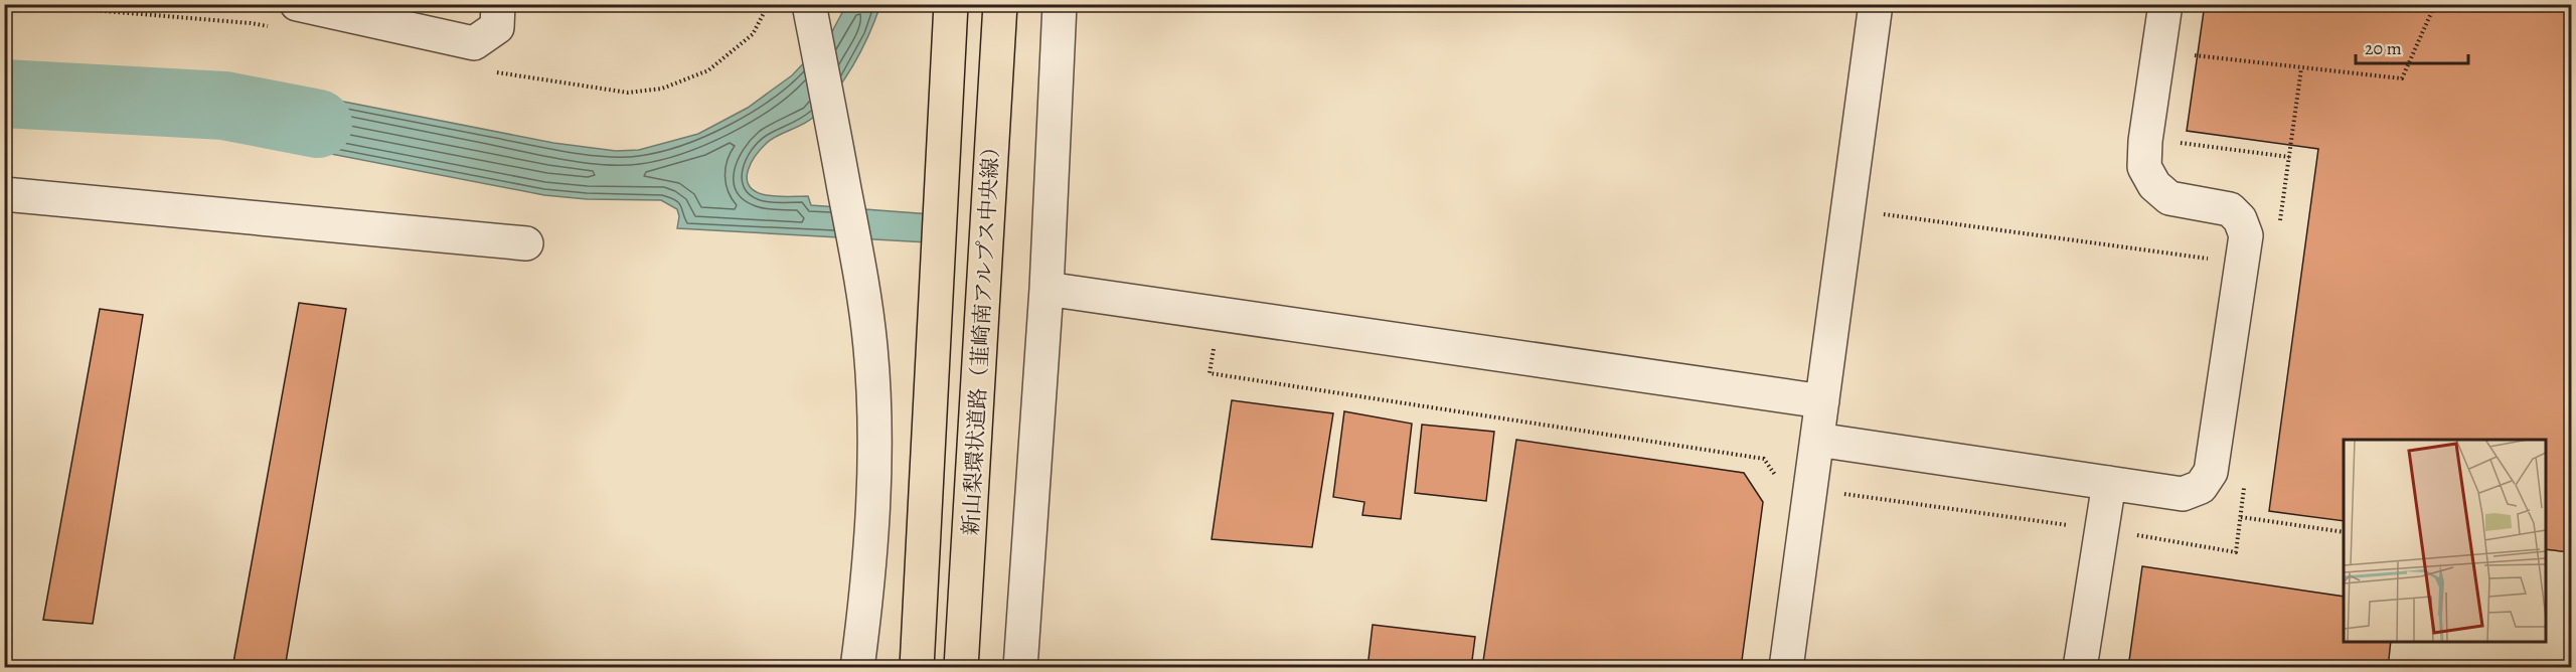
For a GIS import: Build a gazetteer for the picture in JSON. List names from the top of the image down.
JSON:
{
  "streets": {
    "highway": ["新山梨環状道路（韮崎南アルプス中央線）"]
  },
  "scale_bar": "20 m"
}
